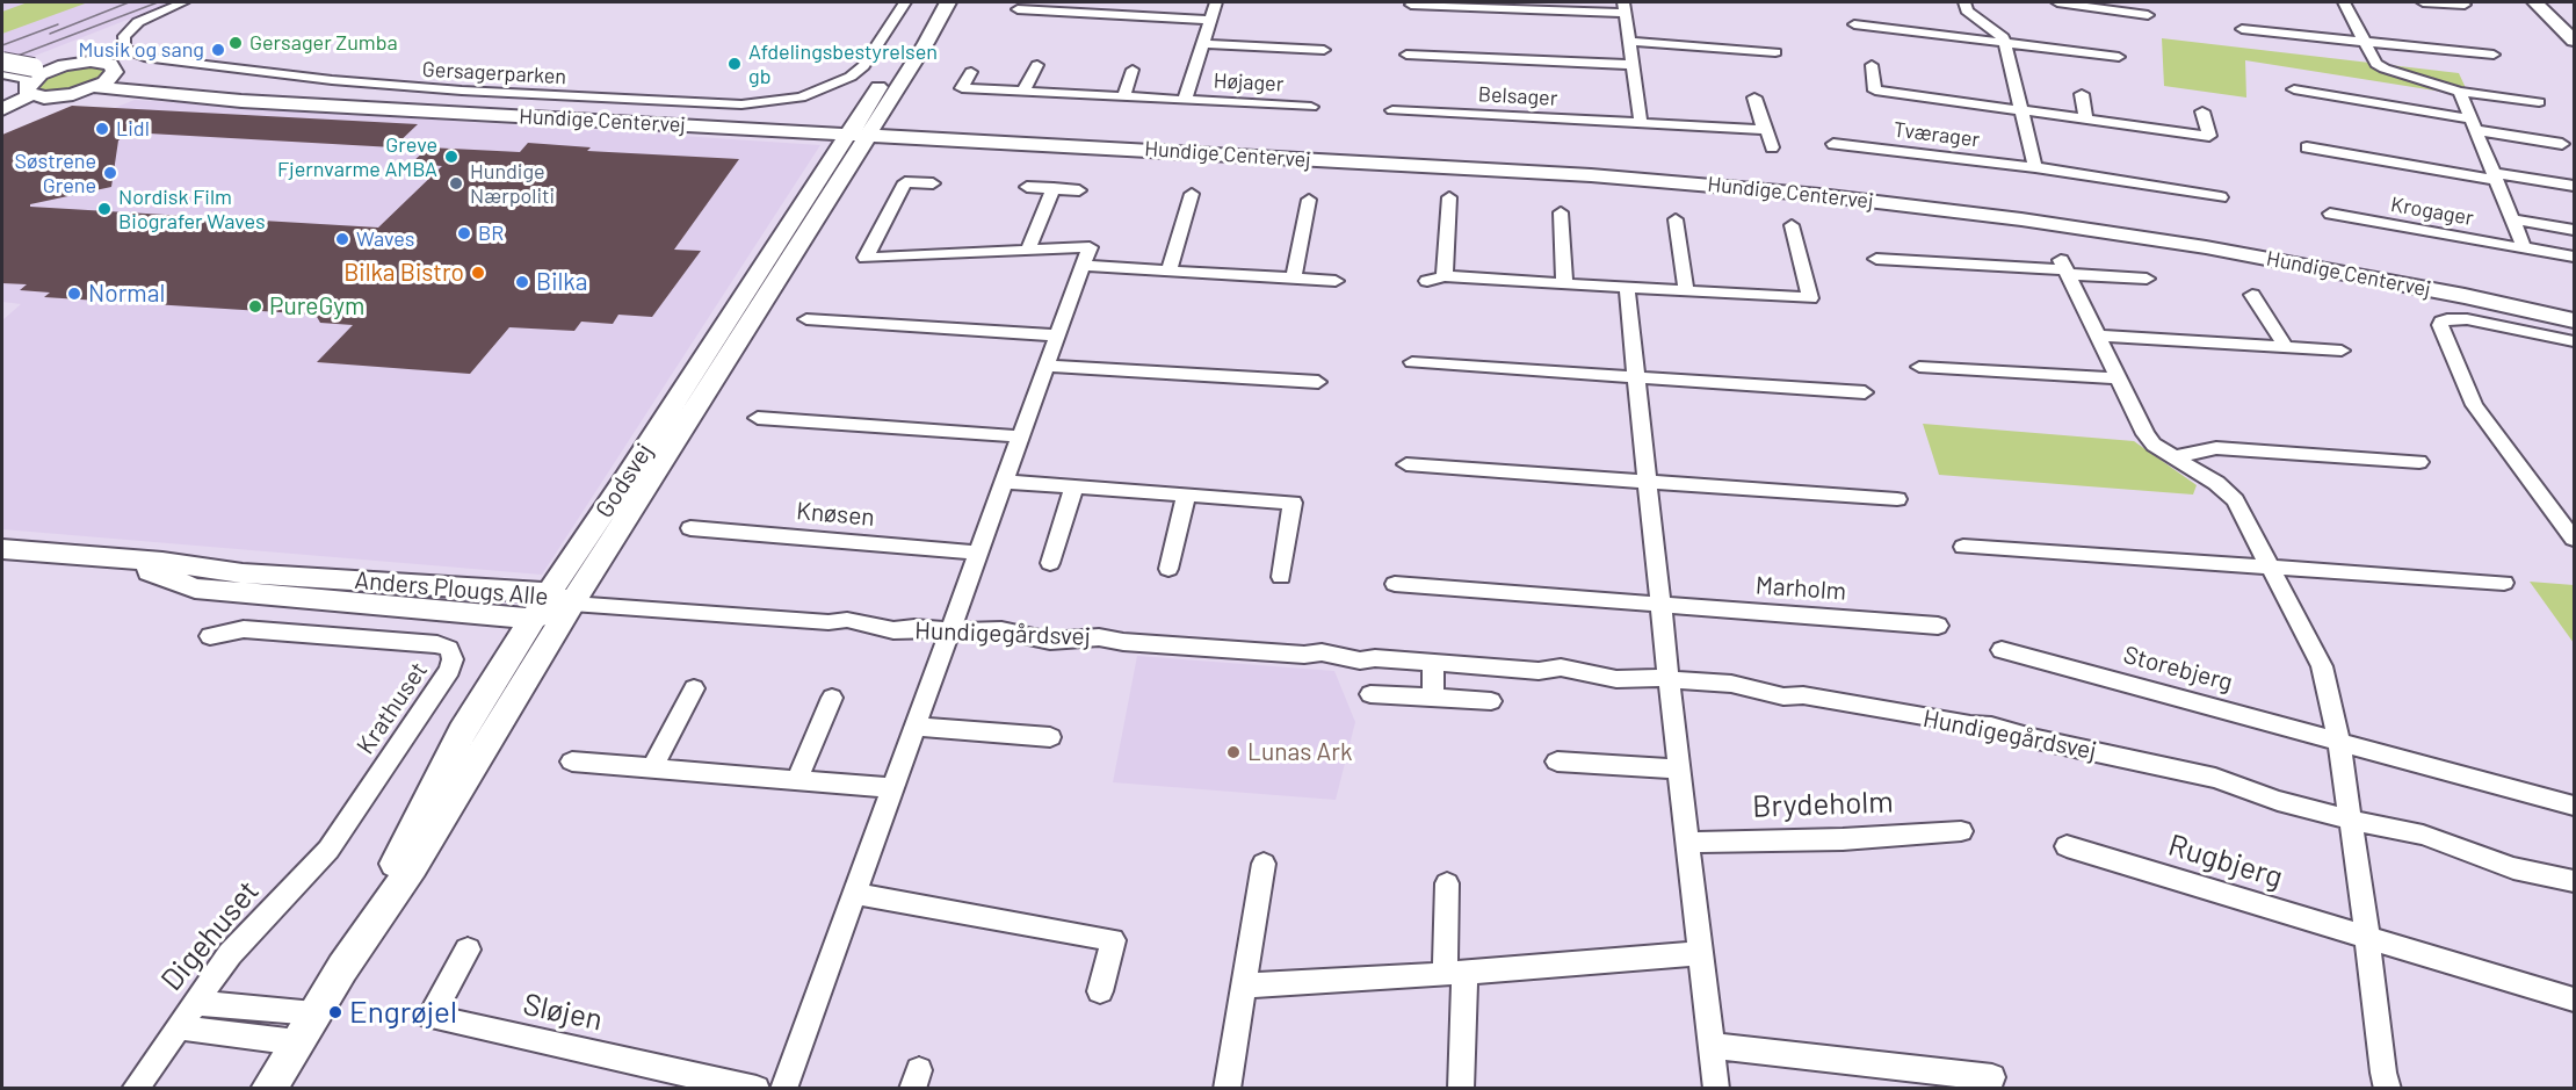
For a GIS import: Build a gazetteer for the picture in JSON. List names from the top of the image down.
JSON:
{
  "streets": {
    "street": [
      "Gersagerparken",
      "Højager",
      "Belsager",
      "Hundige Centervej",
      "Tværager",
      "Krogager",
      "Godsvej",
      "Knøsen",
      "Anders Plougs Alle",
      "Marholm",
      "Hundigegårdsvej",
      "Storebjerg",
      "Krathuset",
      "Brydeholm",
      "Rugbjerg",
      "Digehuset",
      "Sløjen"
    ]
  },
  "crossings": [
    ["Hundige Centervej", "Godsvej"],
    ["Godsvej", "Anders Plougs Alle"],
    ["Godsvej", "Hundigegårdsvej"],
    ["Godsvej", "Digehuset"],
    ["Anders Plougs Alle", "Hundigegårdsvej"],
    ["Krathuset", "Digehuset"]
  ],
  "places": [
    "Gersager Zumba",
    "Musik og sang",
    "Afdelingsbestyrelsen gb",
    "Lidl",
    "Greve Fjernvarme AMBA",
    "Søstrene Grene",
    "Hundige Nærpoliti",
    "Nordisk Film Biografer Waves",
    "BR",
    "Waves",
    "Bilka Bistro",
    "Bilka",
    "Normal",
    "PureGym",
    "Lunas Ark",
    "Engrøjel"
  ]
}
